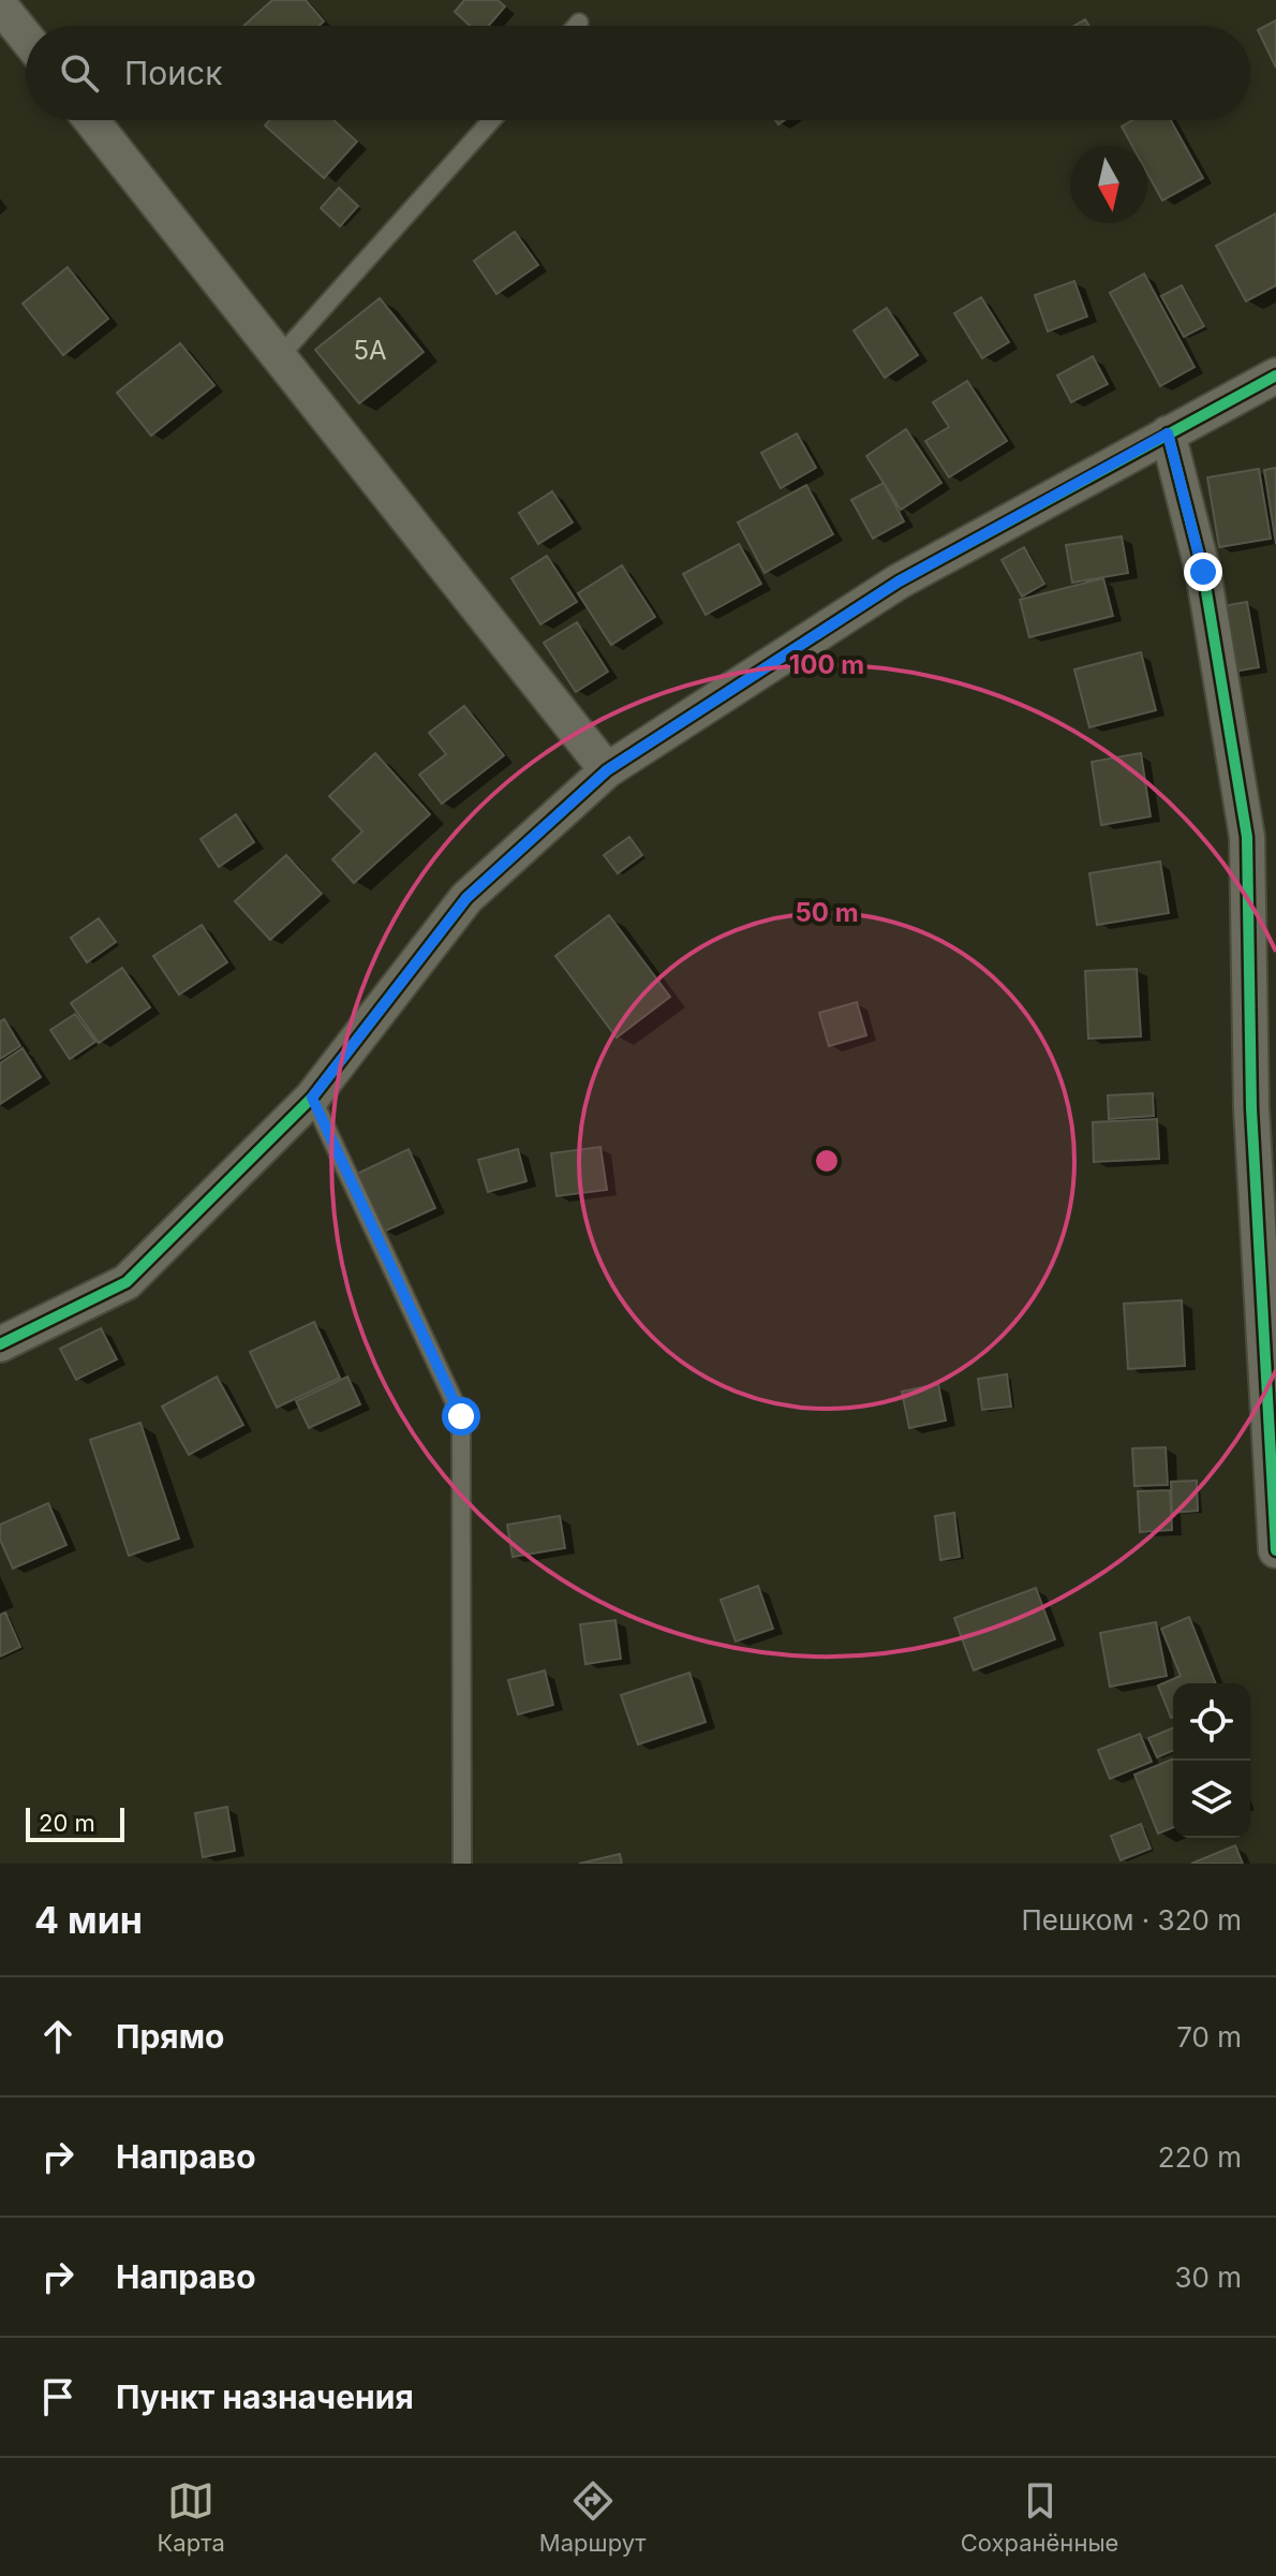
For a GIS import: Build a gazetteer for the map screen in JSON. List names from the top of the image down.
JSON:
{
  "house_numbers": ["5А"],
  "scale_bar": "20 m",
  "north": "bottom",
  "page": {
    "search": "Поиск",
    "scale": "20 m",
    "heading": ["4 мин", "Пешком · 320 m"],
    "list": [
      ["Прямо", "70 m"],
      ["Направо", "220 m"],
      ["Направо", "30 m"],
      "Пункт назначения"
    ],
    "nav": ["Карта", "Маршрут", "Сохранённые"]
  },
  "rings": ["100 m", "50 m"]
}
